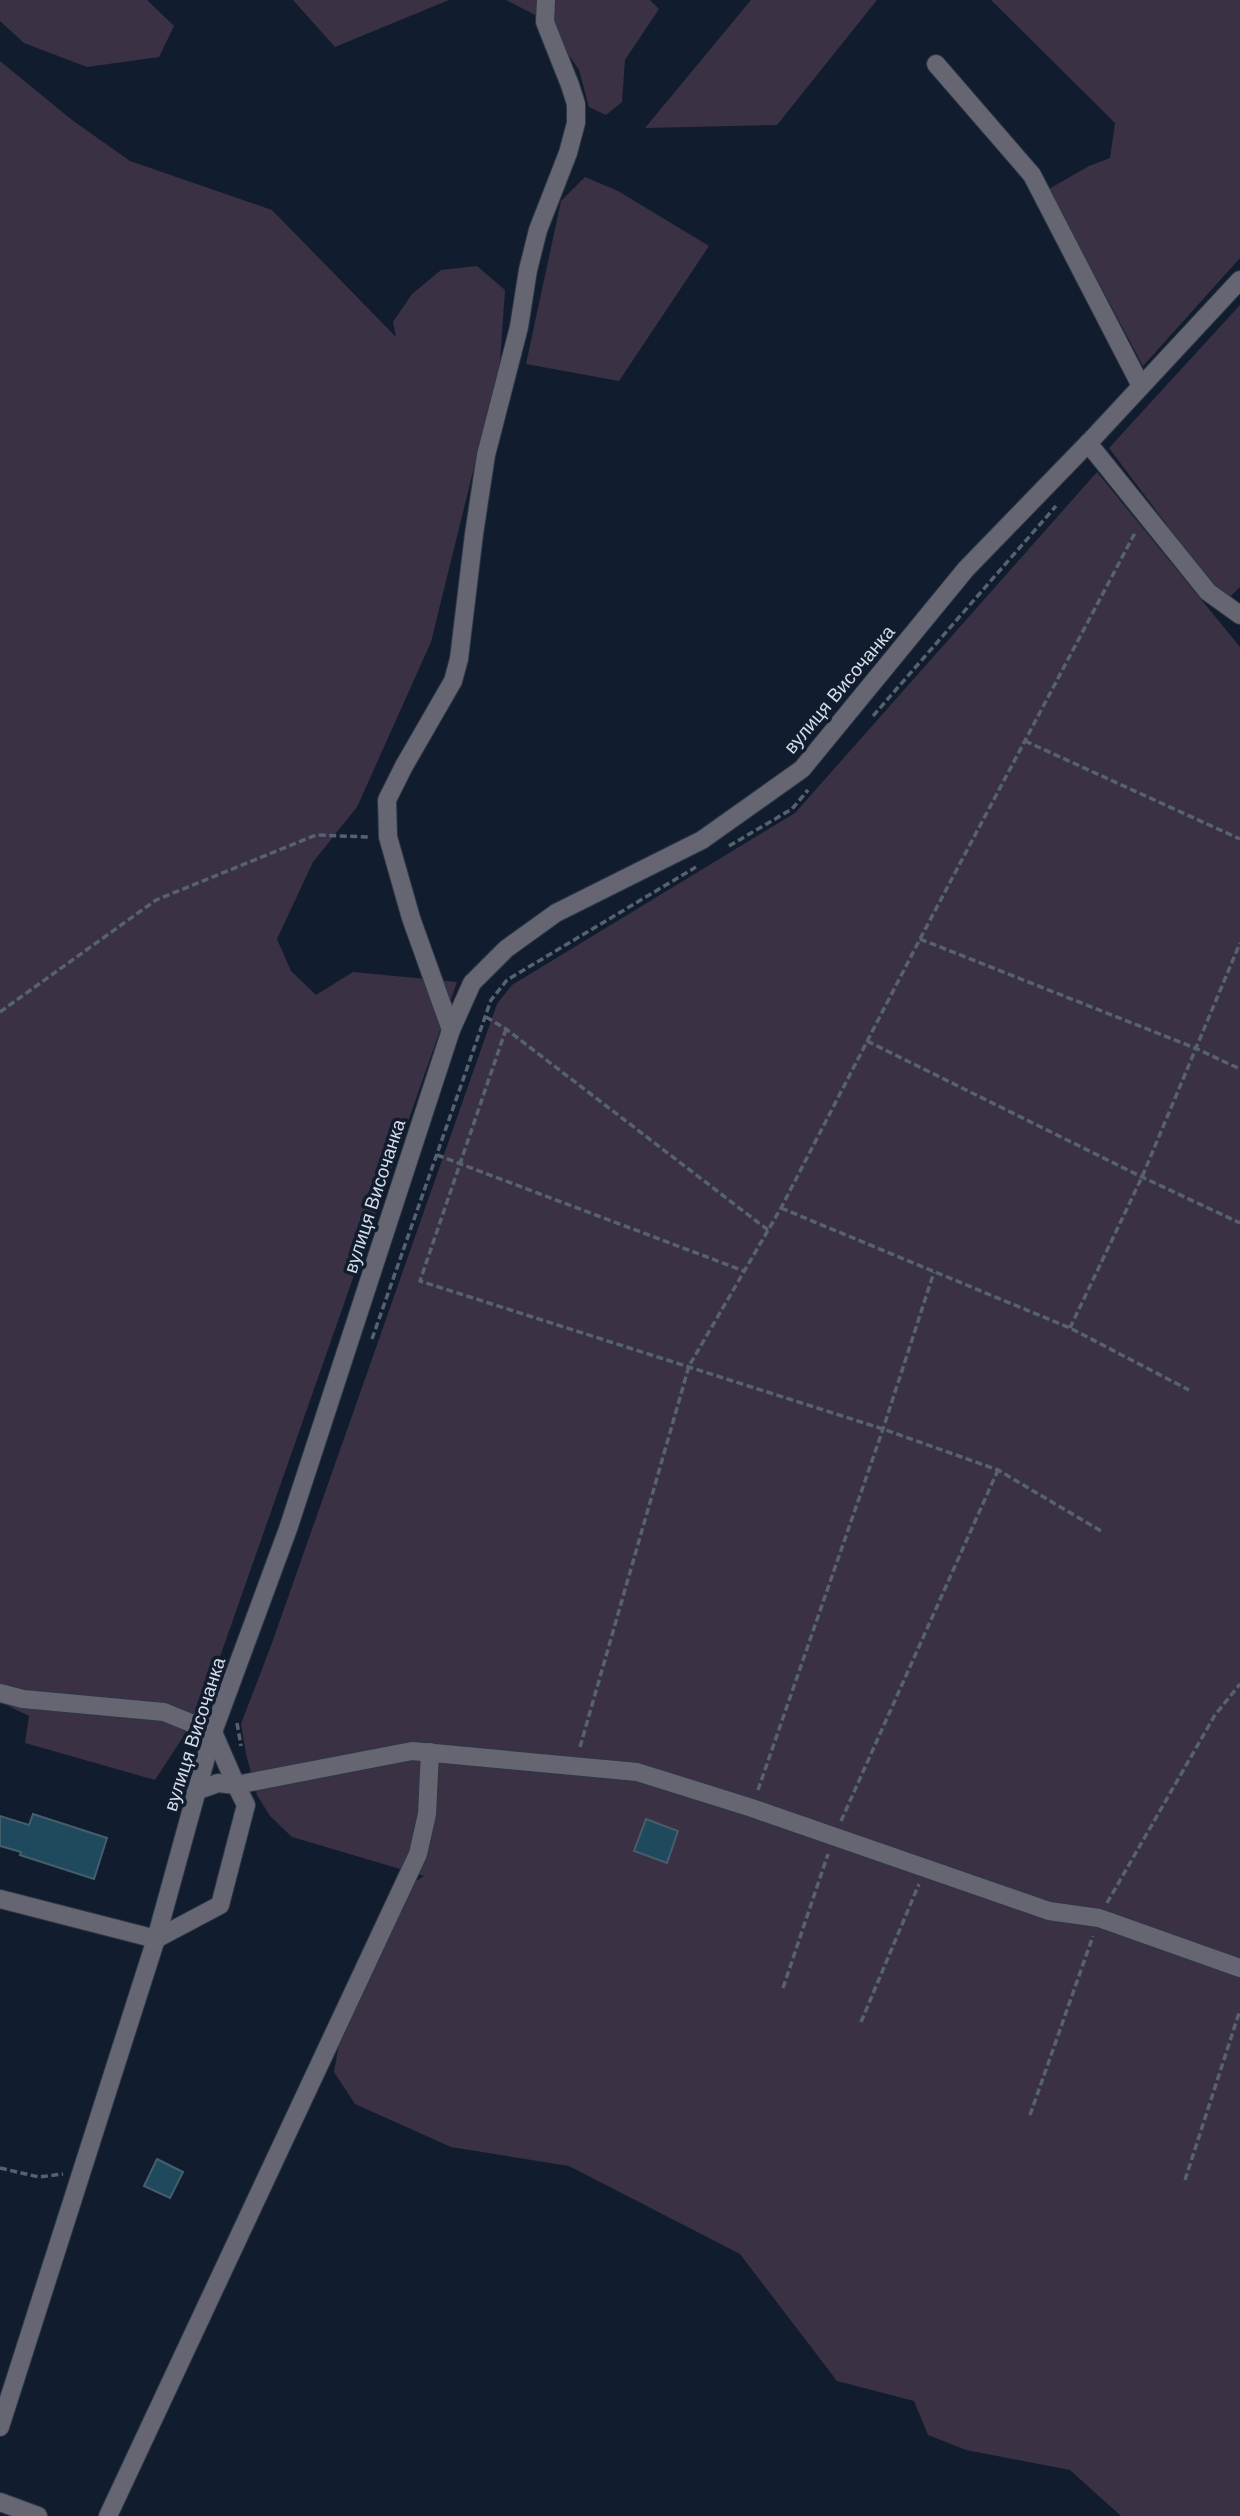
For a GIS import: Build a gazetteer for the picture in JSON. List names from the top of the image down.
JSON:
{
  "streets": {
    "street": ["вулиця Височанка"]
  }
}
